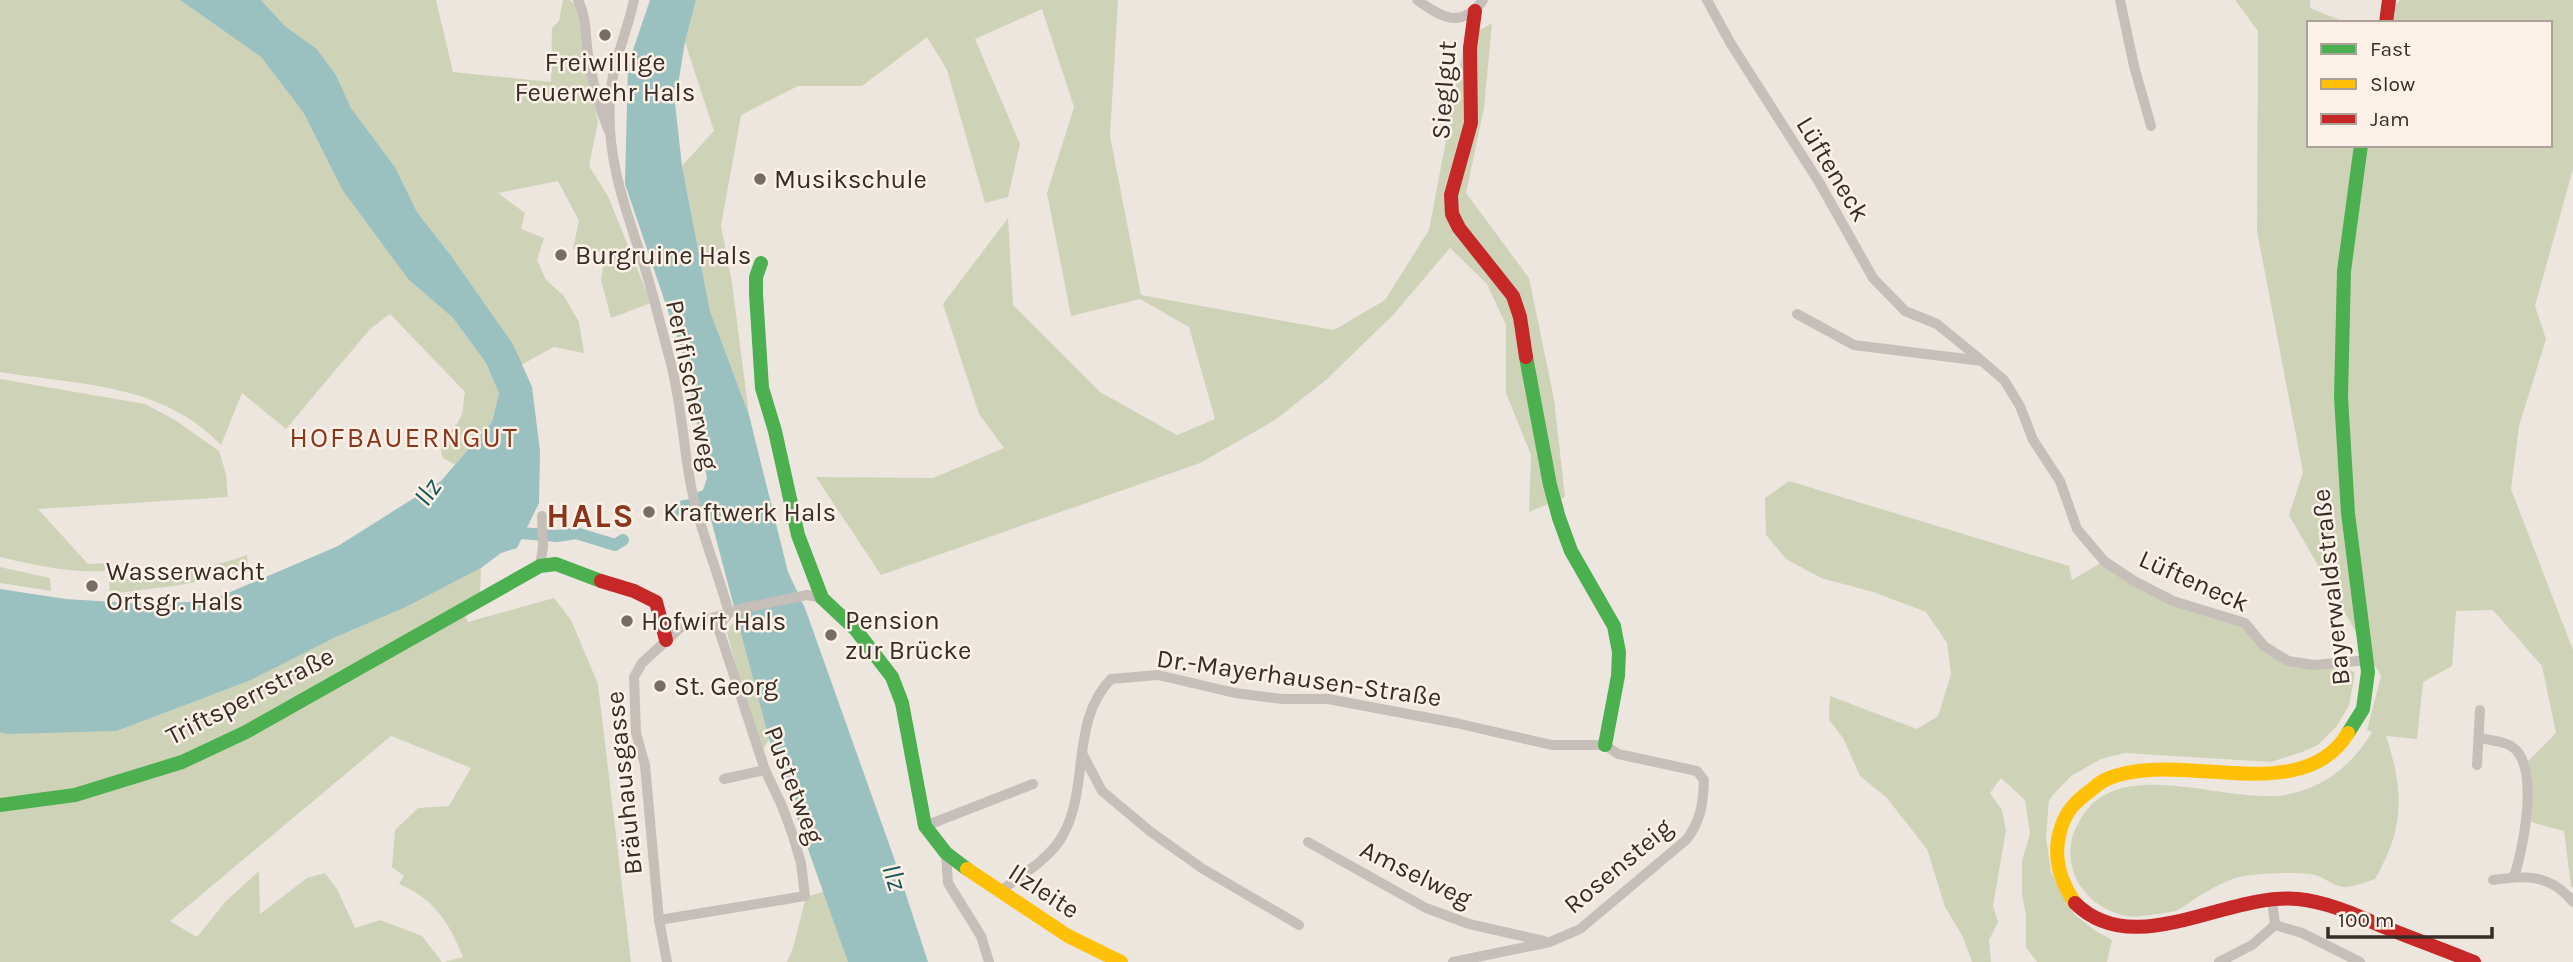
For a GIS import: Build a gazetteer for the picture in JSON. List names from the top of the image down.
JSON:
{
  "streets": {
    "street": [
      "Sieglgut",
      "Lüfteneck",
      "Perlfischerweg",
      "Bayerwaldstraße",
      "Dr.-Mayerhausen-Straße",
      "Triftsperrstraße",
      "Bräuhausgasse",
      "Pustetweg",
      "Rosensteig",
      "Amselweg",
      "Ilzleite"
    ]
  },
  "crossings": [
    ["Sieglgut", "Dr.-Mayerhausen-Straße"],
    ["Sieglgut", "Rosensteig"],
    ["Lüfteneck", "Bayerwaldstraße"],
    ["Perlfischerweg", "Bräuhausgasse"],
    ["Perlfischerweg", "Pustetweg"],
    ["Dr.-Mayerhausen-Straße", "Rosensteig"],
    ["Dr.-Mayerhausen-Straße", "Ilzleite"],
    ["Bräuhausgasse", "Pustetweg"],
    ["Rosensteig", "Amselweg"]
  ],
  "districts": ["HOFBAUERNGUT", "HALS"],
  "water": ["Ilz"],
  "places": [
    "Freiwillige Feuerwehr Hals",
    "Musikschule",
    "Burgruine Hals",
    "Kraftwerk Hals",
    "Wasserwacht Ortsgr. Hals",
    "Hofwirt Hals",
    "Pension zur Brücke",
    "St. Georg"
  ],
  "legend": ["Fast", "Slow", "Jam"],
  "scale_bar": "100 m"
}
